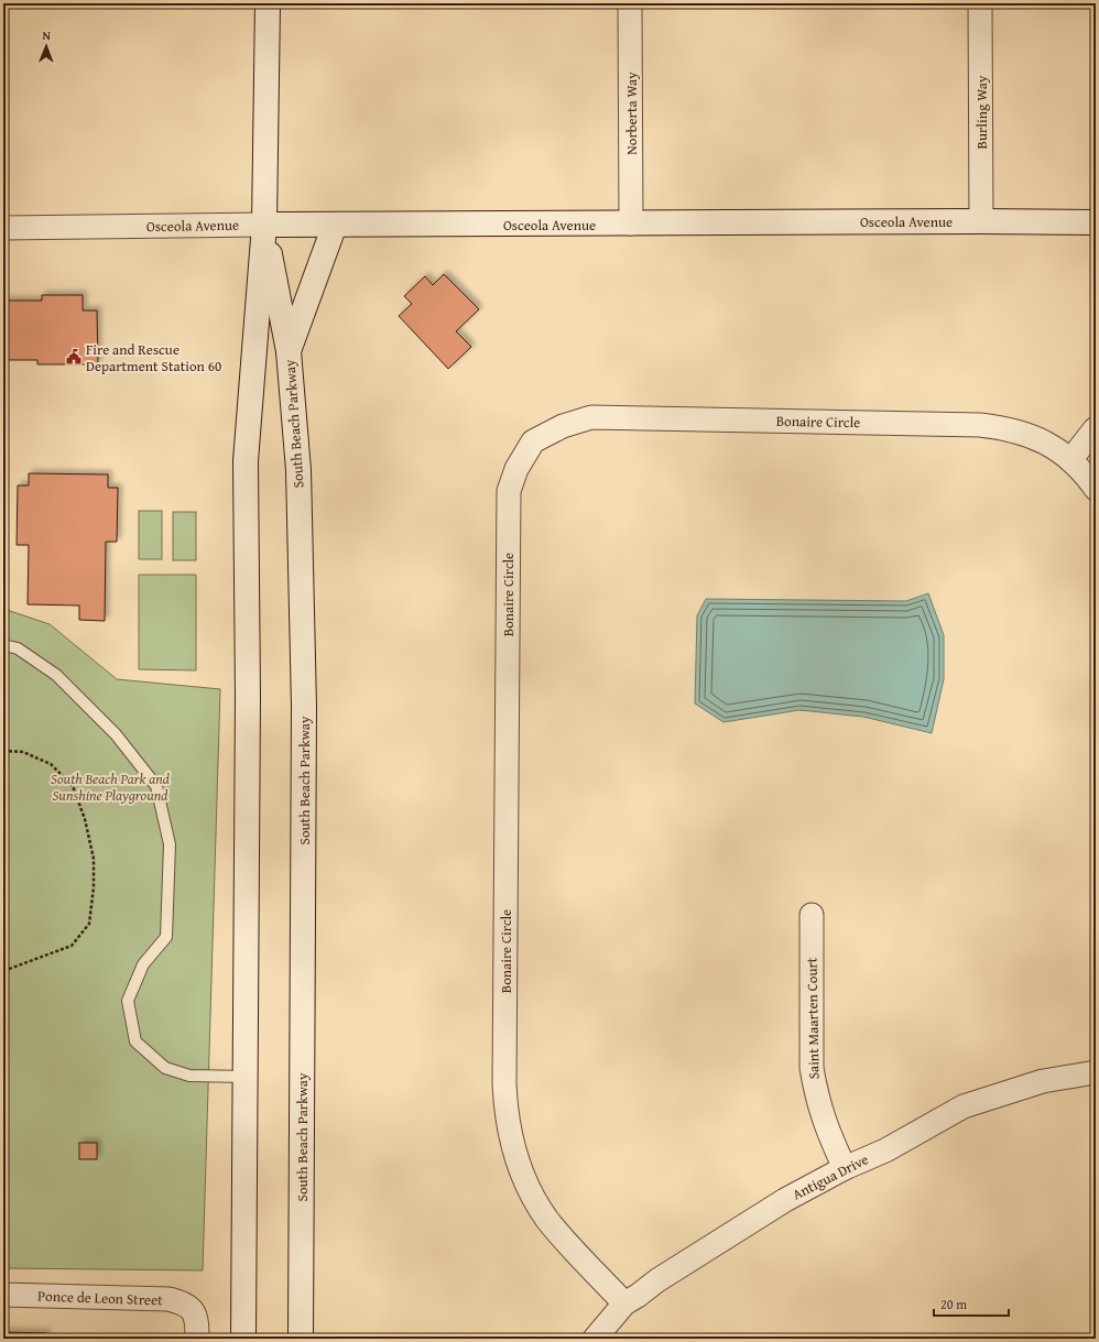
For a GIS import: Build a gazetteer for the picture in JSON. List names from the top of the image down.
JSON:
{
  "streets": {
    "street": [
      "Burling Way",
      "Norberta Way",
      "Osceola Avenue",
      "Bonaire Circle",
      "South Beach Parkway",
      "Saint Maarten Court",
      "Antigua Drive",
      "Ponce de Leon Street"
    ]
  },
  "crossings": [
    ["Burling Way", "Osceola Avenue"],
    ["Norberta Way", "Osceola Avenue"],
    ["Osceola Avenue", "South Beach Parkway"],
    ["Bonaire Circle", "Antigua Drive"],
    ["Saint Maarten Court", "Antigua Drive"]
  ],
  "parks": ["South Beach Park and Sunshine Playground"],
  "places": {
    "public building": ["Fire and Rescue Department Station 60"]
  },
  "scale_bar": "20 m",
  "north": "top"
}
